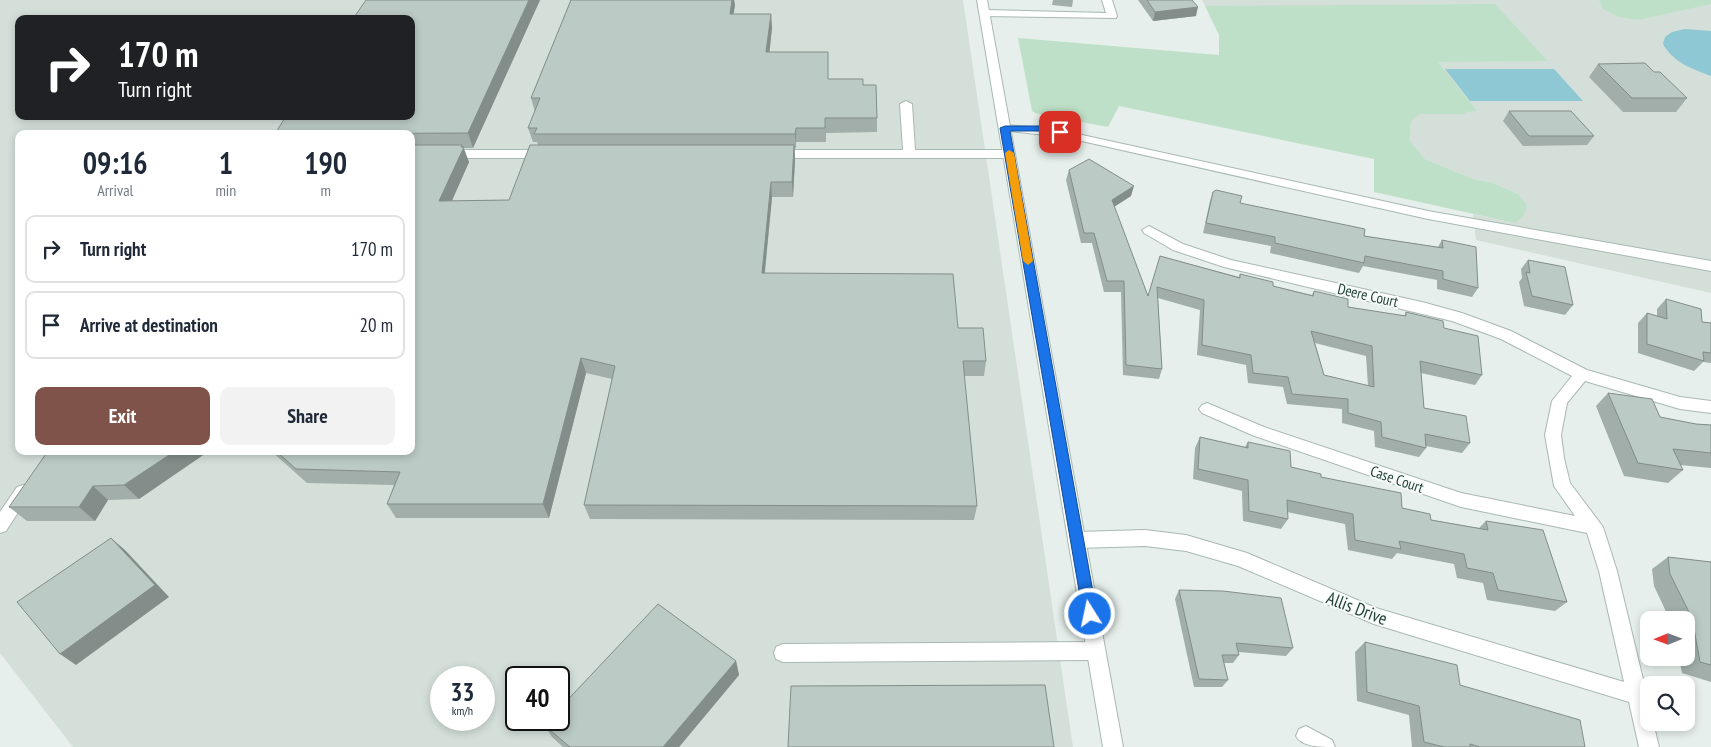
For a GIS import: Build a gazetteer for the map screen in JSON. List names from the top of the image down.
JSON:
{
  "streets": {
    "street": ["Deere Court", "Case Court", "Allis Drive"]
  },
  "north": "left",
  "page": {
    "turn": ["170 m", "Turn right"],
    "eta": [
      "09:16",
      "Arrival",
      "1",
      "min",
      "190",
      "m"
    ],
    "list": [
      {
        "name": "Turn right",
        "value": "170 m"
      },
      {
        "name": "Arrive at destination",
        "value": "20 m"
      }
    ],
    "buttons": ["Exit", "Share"],
    "speed": "33 km/h",
    "limit": "40"
  }
}
